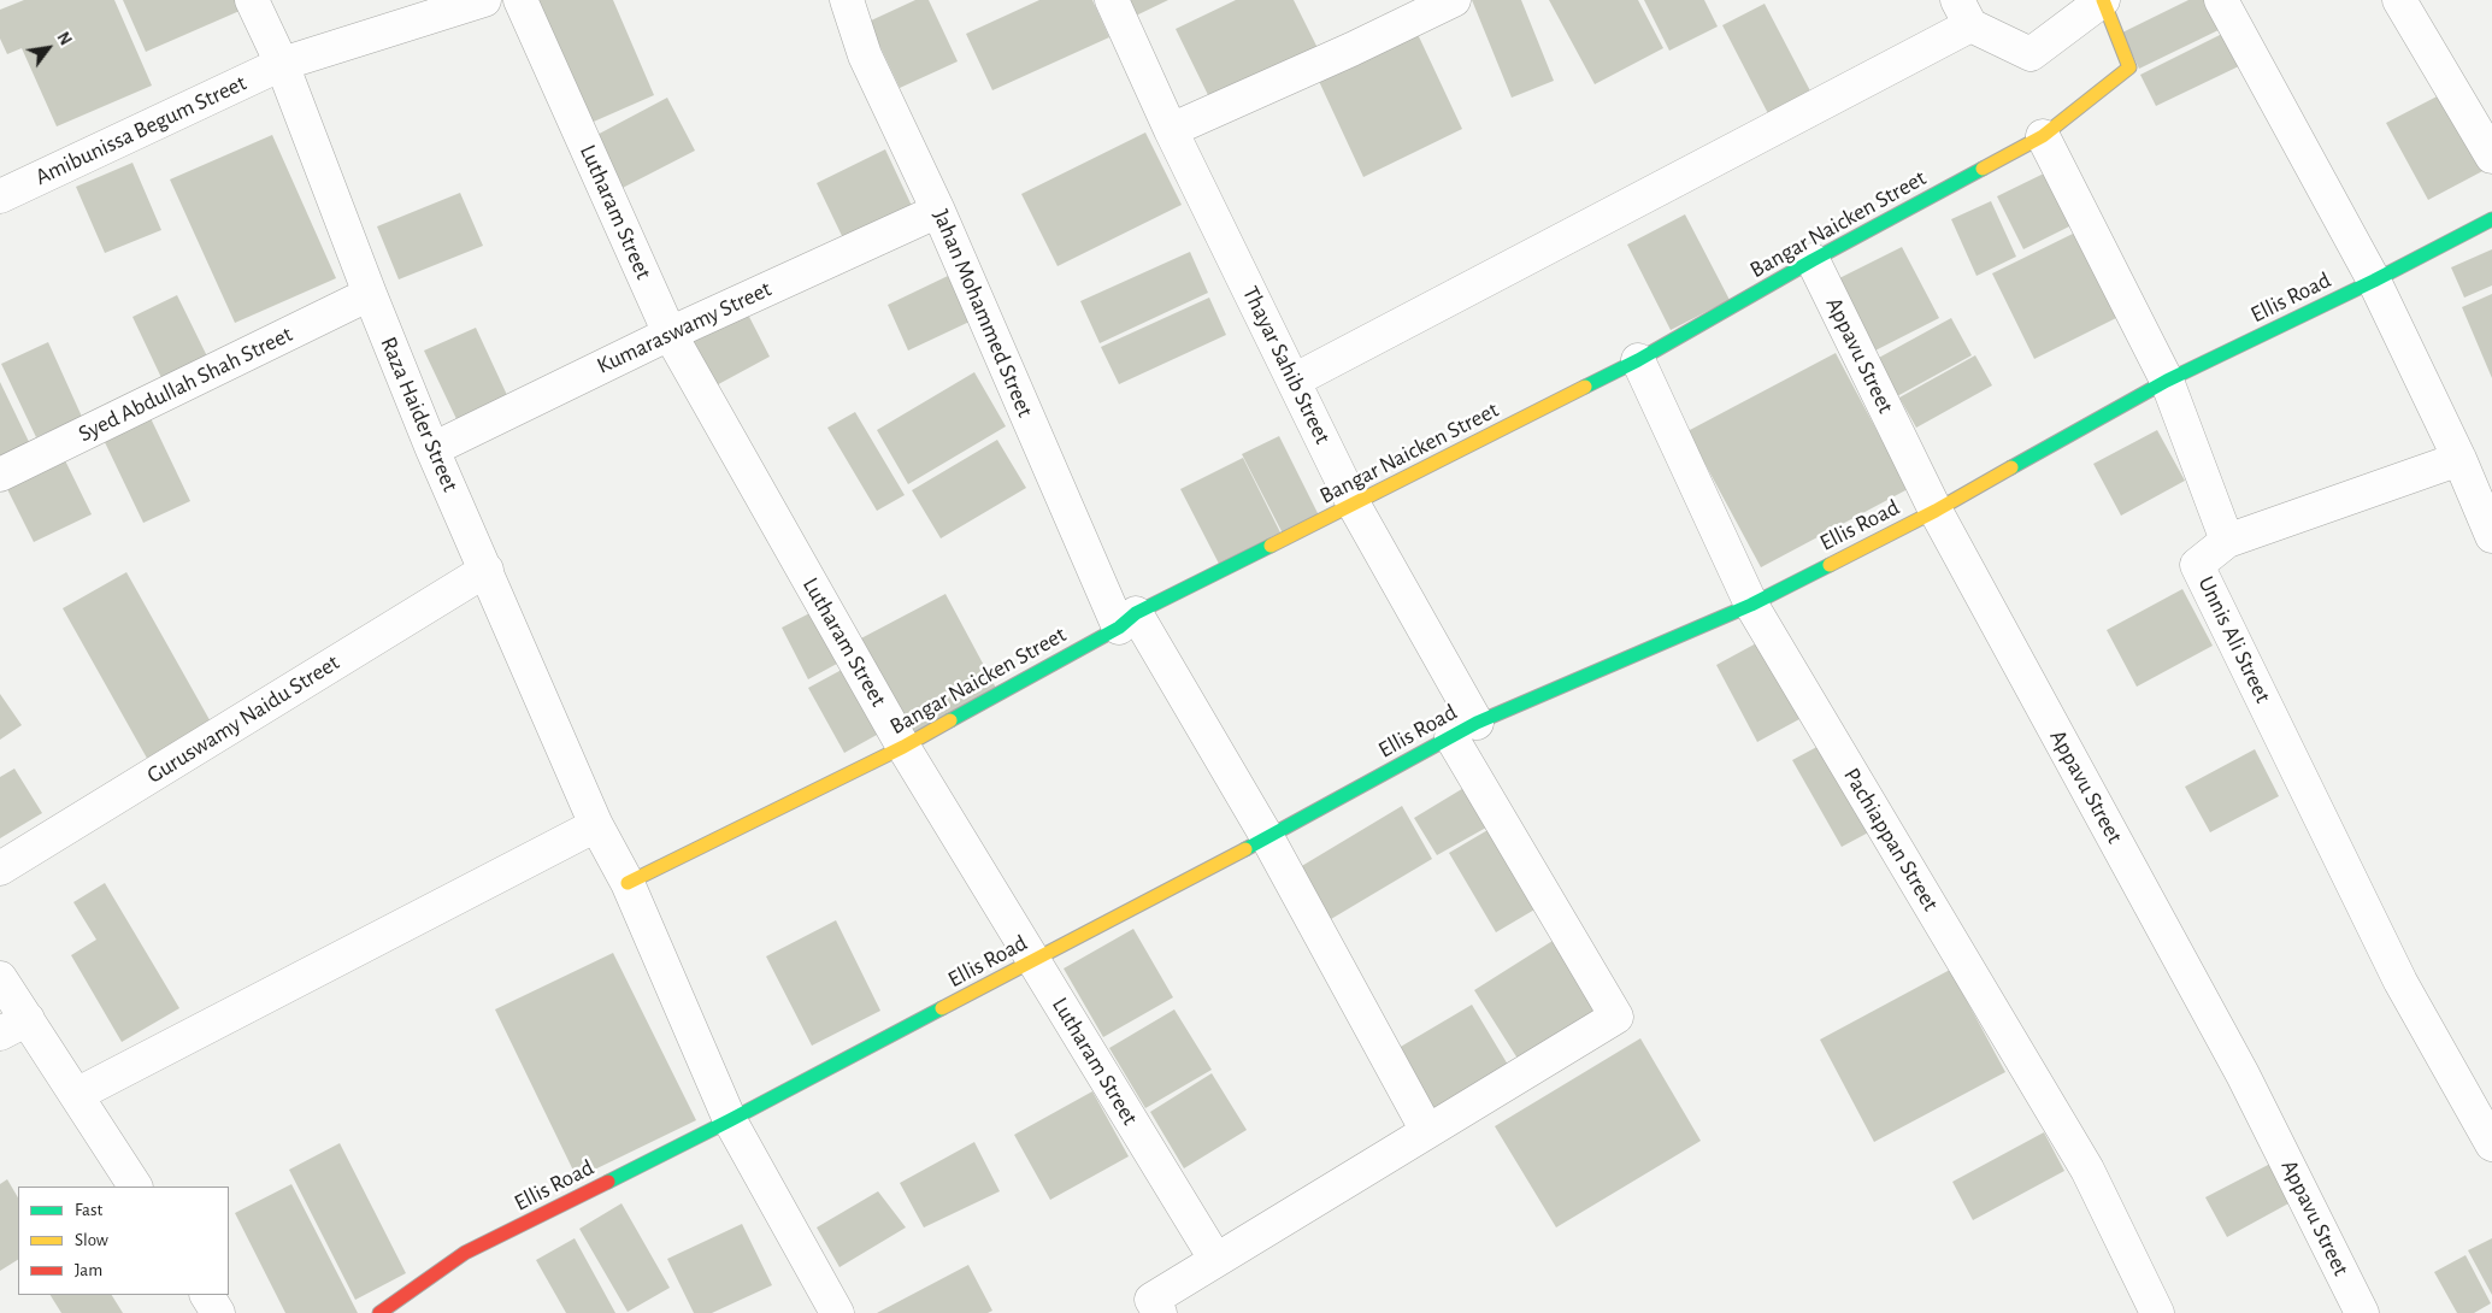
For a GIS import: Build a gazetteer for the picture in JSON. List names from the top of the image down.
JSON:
{
  "streets": {
    "street": [
      "Amibunissa Begum Street",
      "Lutharam Street",
      "Bangar Naicken Street",
      "Ellis Road",
      "Jahan Mohammed Street",
      "Kumaraswamy Street",
      "Appavu Street",
      "Thayar Sahib Street",
      "Syed Abdullah Shah Street",
      "Raza Haider Street",
      "Unnis Ali Street",
      "Guruswamy Naidu Street",
      "Pachiappan Street"
    ]
  },
  "crossings": [
    ["Amibunissa Begum Street", "Raza Haider Street"],
    ["Lutharam Street", "Bangar Naicken Street"],
    ["Lutharam Street", "Ellis Road"],
    ["Lutharam Street", "Kumaraswamy Street"],
    ["Bangar Naicken Street", "Jahan Mohammed Street"],
    ["Bangar Naicken Street", "Appavu Street"],
    ["Bangar Naicken Street", "Thayar Sahib Street"],
    ["Bangar Naicken Street", "Raza Haider Street"],
    ["Bangar Naicken Street", "Unnis Ali Street"],
    ["Bangar Naicken Street", "Pachiappan Street"],
    ["Ellis Road", "Jahan Mohammed Street"],
    ["Ellis Road", "Appavu Street"],
    ["Ellis Road", "Thayar Sahib Street"],
    ["Ellis Road", "Raza Haider Street"],
    ["Ellis Road", "Unnis Ali Street"],
    ["Ellis Road", "Pachiappan Street"],
    ["Jahan Mohammed Street", "Kumaraswamy Street"],
    ["Jahan Mohammed Street", "Thayar Sahib Street"],
    ["Kumaraswamy Street", "Raza Haider Street"],
    ["Syed Abdullah Shah Street", "Raza Haider Street"],
    ["Raza Haider Street", "Guruswamy Naidu Street"]
  ],
  "legend": ["Fast", "Slow", "Jam"],
  "north": "top right"
}
